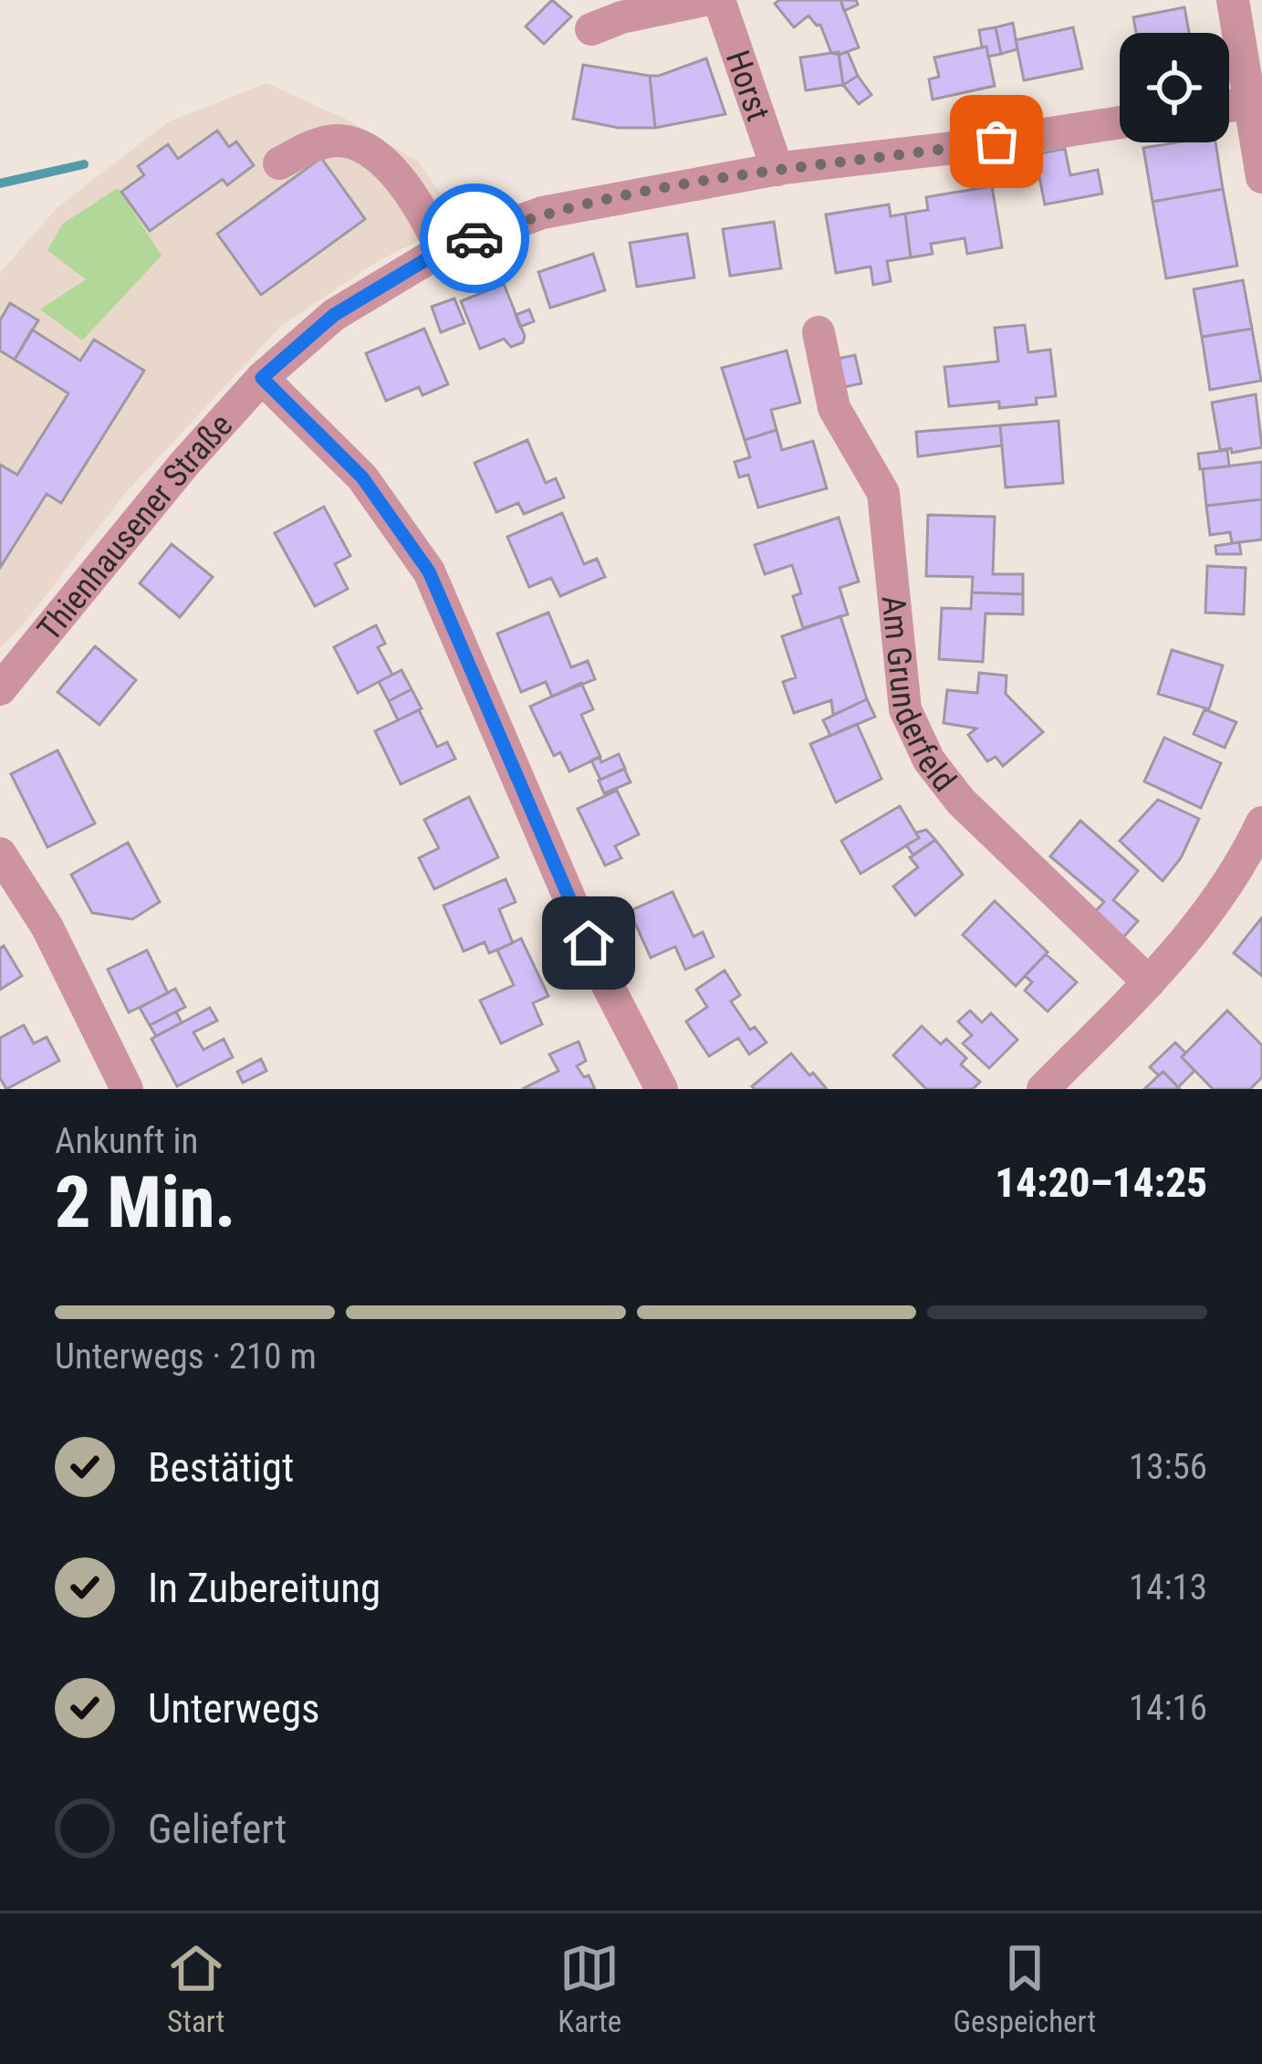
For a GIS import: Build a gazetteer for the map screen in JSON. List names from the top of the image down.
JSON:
{
  "streets": {
    "street": ["Horst", "Thienhausener Straße", "Am Grunderfeld"]
  },
  "crossings": [
    ["Horst", "Thienhausener Straße"]
  ],
  "page": {
    "heading": ["2 Min.", "Ankunft in", "14:20–14:25"],
    "bar": "Unterwegs · 210 m",
    "list": [
      ["Bestätigt", "13:56"],
      ["In Zubereitung", "14:13"],
      ["Unterwegs", "14:16"],
      "Geliefert"
    ],
    "tabs": ["Start", "Karte", "Gespeichert"]
  }
}
